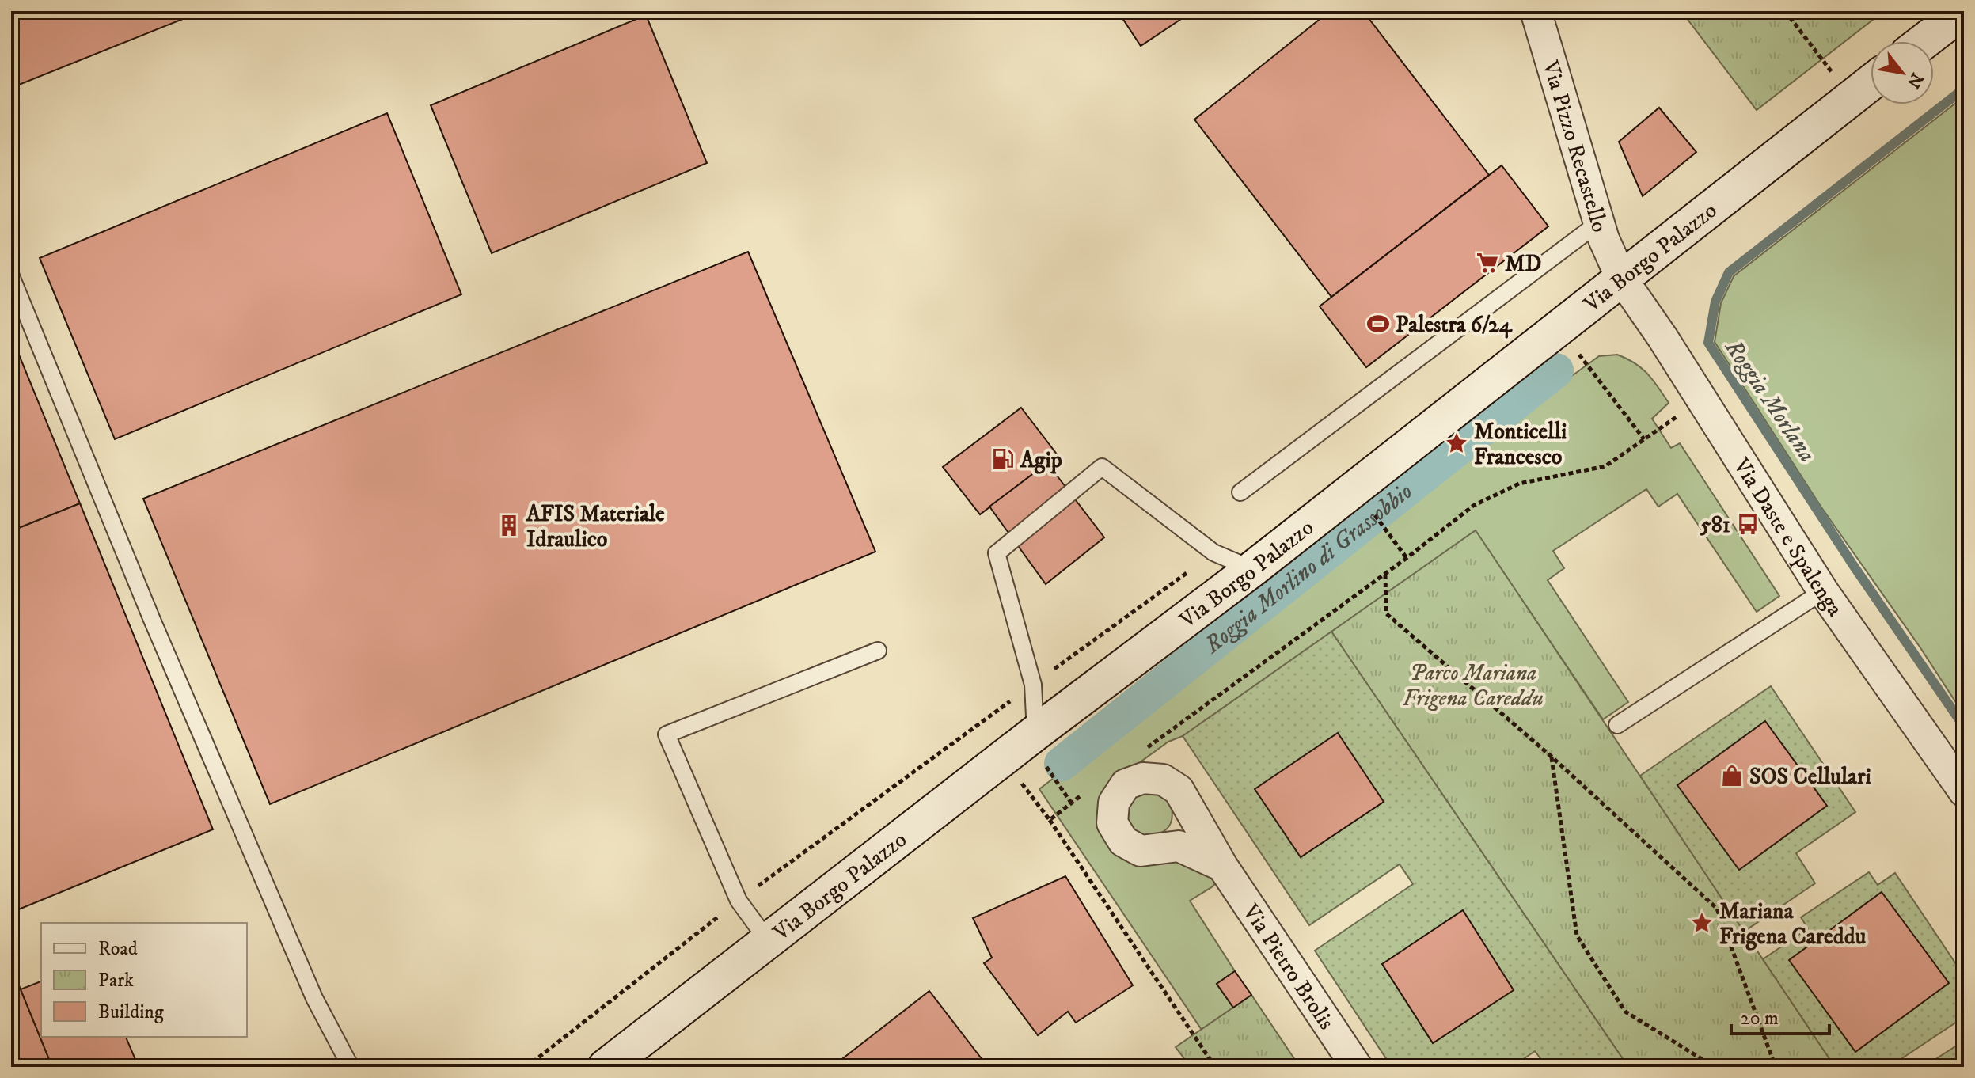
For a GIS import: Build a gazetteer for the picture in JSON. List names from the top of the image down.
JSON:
{
  "streets": {
    "main road": ["Via Borgo Palazzo"],
    "street": ["Via Pizzo Recastello", "Via Daste e Spalenga", "Via Pietro Brolis"]
  },
  "crossings": [
    ["Via Pizzo Recastello", "Via Borgo Palazzo"],
    ["Via Pizzo Recastello", "Via Daste e Spalenga"],
    ["Via Borgo Palazzo", "Via Daste e Spalenga"]
  ],
  "water": ["Roggia Morlana", "Roggia Morlino di Grassobbio"],
  "parks": ["Parco Mariana Frigena Careddu"],
  "places": {
    "supermarket": ["MD"],
    "sports": ["Palestra 6/24"],
    "place": ["Monticelli Francesco", "Mariana Frigena Careddu"],
    "fuel station": ["Agip"],
    "bus stop": ["581"],
    "building": ["AFIS Materiale Idraulico"],
    "shop": ["SOS Cellulari"]
  },
  "legend": ["Road", "Park", "Building"],
  "scale_bar": "20 m",
  "north": "bottom right"
}
